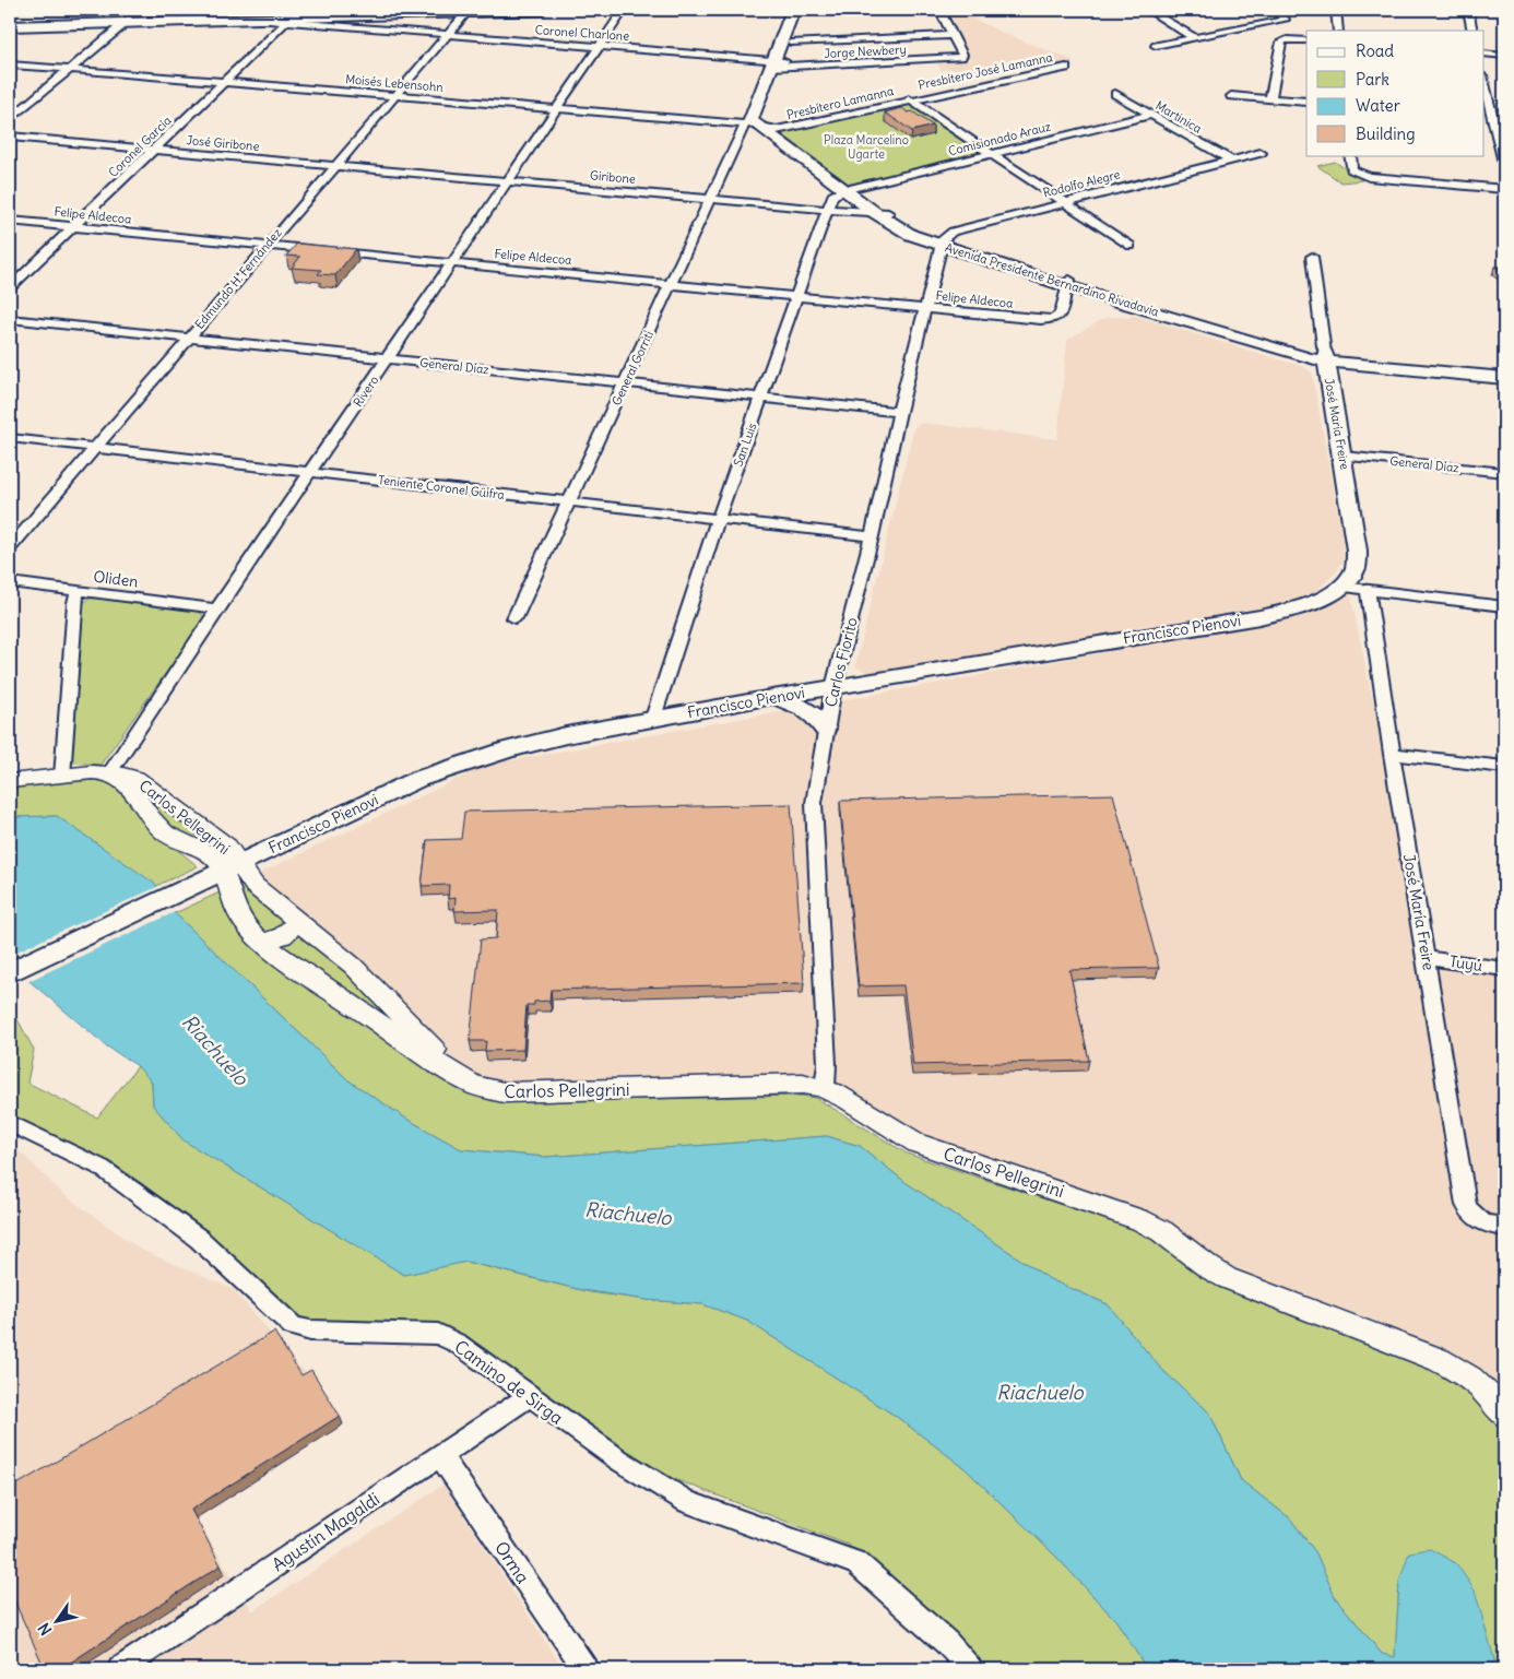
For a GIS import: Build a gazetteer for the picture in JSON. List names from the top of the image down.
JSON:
{
  "streets": {
    "main road": ["Avenida Presidente Bernardino Rivadavia", "José María Freire", "Francisco Pienovi"],
    "street": [
      "Coronel Charlone",
      "Jorge Newbery",
      "Presbítero José Lamanna",
      "Moisés Lebensohn",
      "Presbítero Lamanna",
      "Martinica",
      "Comisionado Arauz",
      "José Giribone",
      "Coronel García",
      "Giribone",
      "Rodolfo Alegre",
      "Felipe Aldecoa",
      "Edmundo H. Fernández",
      "General Díaz",
      "General Gorriti",
      "Rivero",
      "San Luis",
      "Teniente Coronel Güifra",
      "Oliden",
      "Carlos Fiorito",
      "Carlos Pellegrini",
      "Tuyú",
      "Camino de Sirga",
      "Agustín Magaldi",
      "Orma"
    ]
  },
  "crossings": [
    ["Coronel Charlone", "Jorge Newbery"],
    ["Coronel Charlone", "Coronel García"],
    ["Coronel Charlone", "Edmundo H. Fernández"],
    ["Coronel Charlone", "Avenida Presidente Bernardino Rivadavia"],
    ["Coronel Charlone", "Rivero"],
    ["Jorge Newbery", "Avenida Presidente Bernardino Rivadavia"],
    ["Presbítero José Lamanna", "Presbítero Lamanna"],
    ["Moisés Lebensohn", "Presbítero Lamanna"],
    ["Moisés Lebensohn", "Coronel García"],
    ["Moisés Lebensohn", "Edmundo H. Fernández"],
    ["Moisés Lebensohn", "Avenida Presidente Bernardino Rivadavia"],
    ["Moisés Lebensohn", "General Gorriti"],
    ["Moisés Lebensohn", "Rivero"],
    ["Presbítero Lamanna", "Avenida Presidente Bernardino Rivadavia"],
    ["Martinica", "Comisionado Arauz"],
    ["Martinica", "Rodolfo Alegre"],
    ["Comisionado Arauz", "Avenida Presidente Bernardino Rivadavia"],
    ["Comisionado Arauz", "San Luis"],
    ["José Giribone", "Coronel García"],
    ["José Giribone", "Giribone"],
    ["José Giribone", "Edmundo H. Fernández"],
    ["Coronel García", "Felipe Aldecoa"],
    ["Giribone", "Edmundo H. Fernández"],
    ["Giribone", "Avenida Presidente Bernardino Rivadavia"],
    ["Giribone", "General Gorriti"],
    ["Giribone", "Rivero"],
    ["Giribone", "San Luis"],
    ["Rodolfo Alegre", "Avenida Presidente Bernardino Rivadavia"],
    ["Rodolfo Alegre", "Carlos Fiorito"],
    ["Felipe Aldecoa", "Edmundo H. Fernández"],
    ["Felipe Aldecoa", "Avenida Presidente Bernardino Rivadavia"],
    ["Felipe Aldecoa", "General Gorriti"],
    ["Felipe Aldecoa", "Rivero"],
    ["Felipe Aldecoa", "San Luis"],
    ["Felipe Aldecoa", "Carlos Fiorito"],
    ["Edmundo H. Fernández", "General Díaz"],
    ["Edmundo H. Fernández", "Teniente Coronel Güifra"],
    ["Avenida Presidente Bernardino Rivadavia", "General Gorriti"],
    ["Avenida Presidente Bernardino Rivadavia", "José María Freire"],
    ["Avenida Presidente Bernardino Rivadavia", "San Luis"],
    ["Avenida Presidente Bernardino Rivadavia", "Carlos Fiorito"],
    ["General Díaz", "General Gorriti"],
    ["General Díaz", "Rivero"],
    ["General Díaz", "José María Freire"],
    ["General Díaz", "San Luis"],
    ["General Díaz", "Carlos Fiorito"],
    ["General Gorriti", "Teniente Coronel Güifra"],
    ["Rivero", "Teniente Coronel Güifra"],
    ["Rivero", "Oliden"],
    ["Rivero", "Carlos Pellegrini"],
    ["José María Freire", "Francisco Pienovi"],
    ["José María Freire", "Tuyú"],
    ["San Luis", "Teniente Coronel Güifra"],
    ["San Luis", "Francisco Pienovi"],
    ["Teniente Coronel Güifra", "Carlos Fiorito"],
    ["Francisco Pienovi", "Carlos Fiorito"],
    ["Francisco Pienovi", "Carlos Pellegrini"],
    ["Carlos Fiorito", "Carlos Pellegrini"],
    ["Camino de Sirga", "Agustín Magaldi"],
    ["Agustín Magaldi", "Orma"]
  ],
  "water": ["Riachuelo"],
  "parks": ["Plaza Marcelino Ugarte"],
  "legend": [
    "Road",
    "Park",
    "Water",
    "Building"
  ],
  "north": "bottom left"
}
